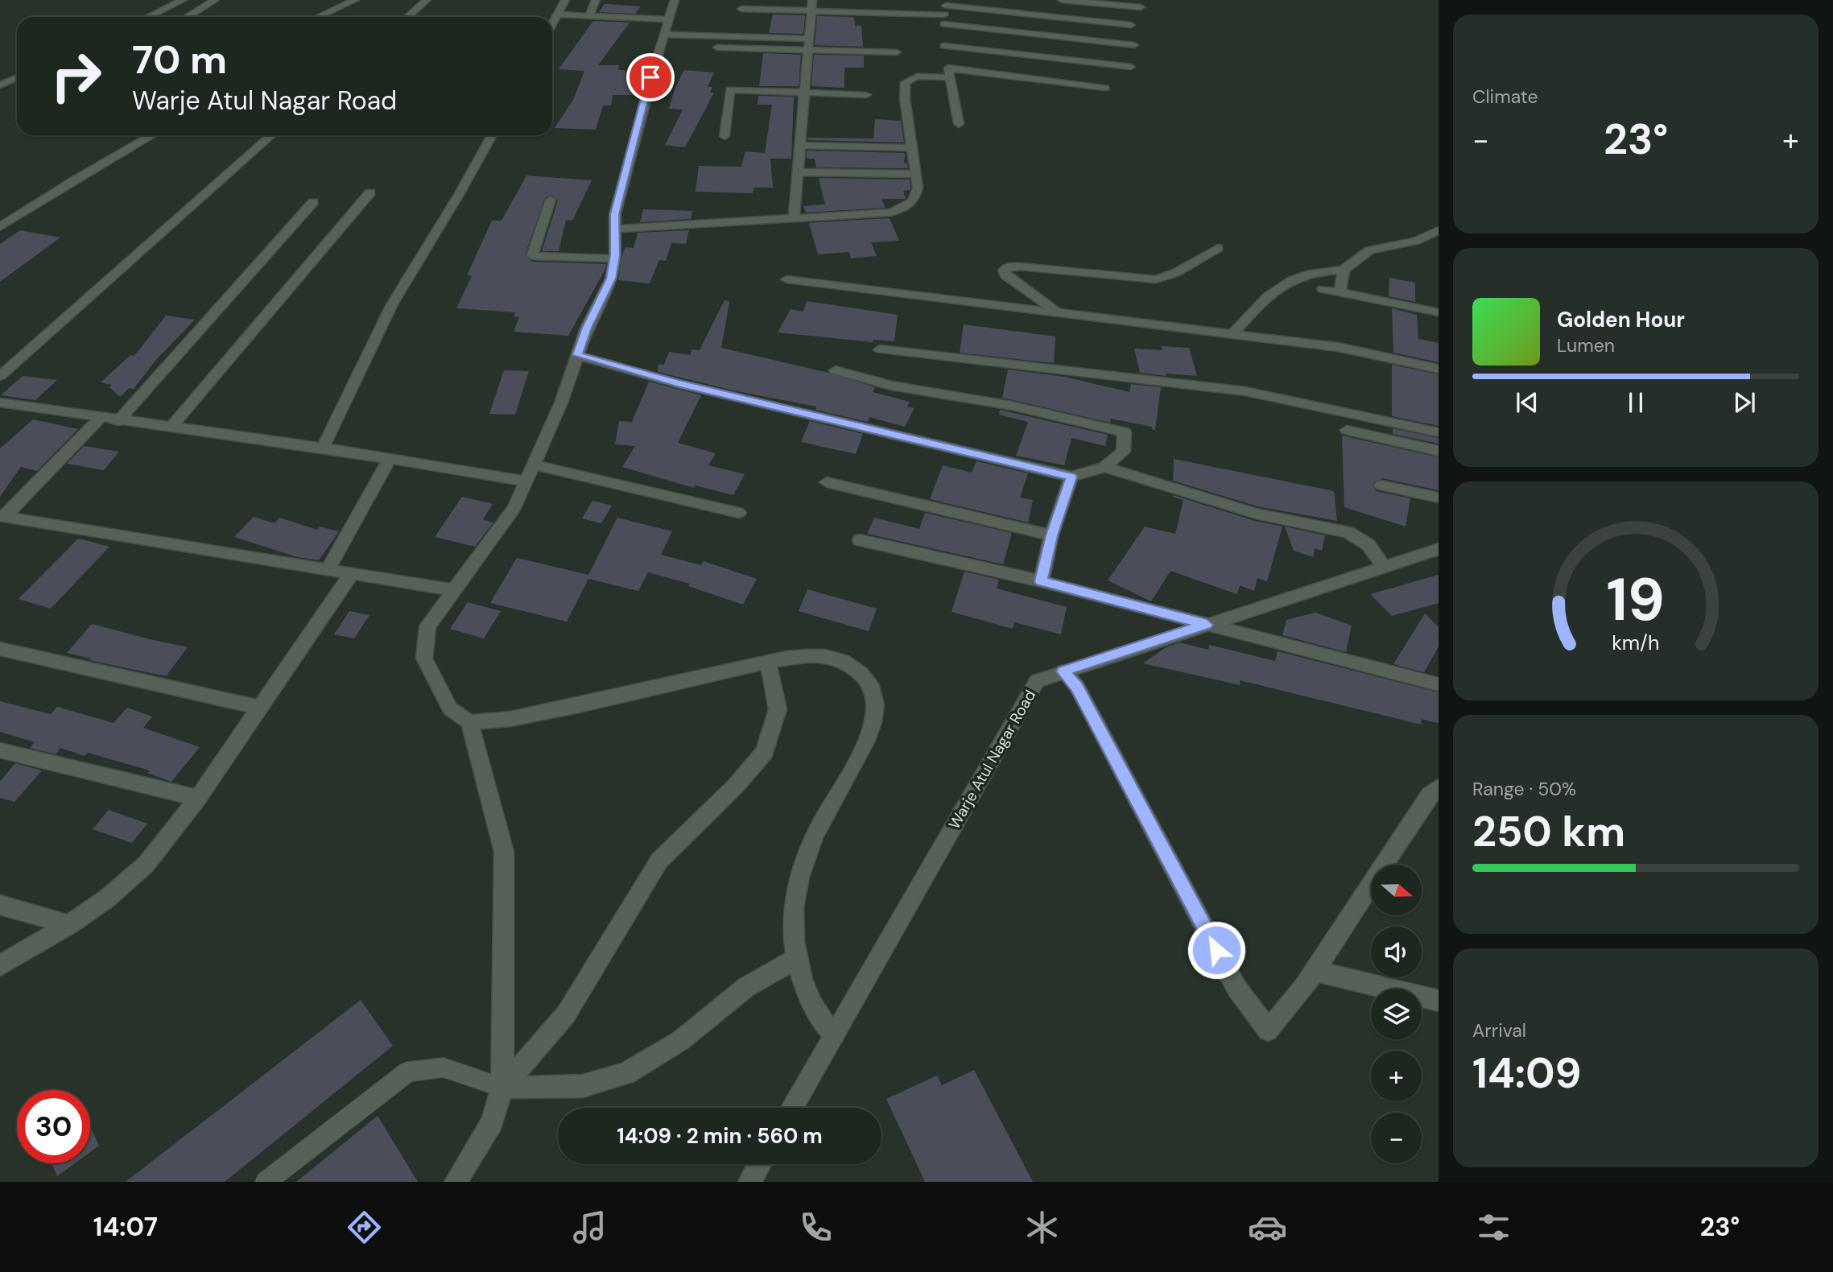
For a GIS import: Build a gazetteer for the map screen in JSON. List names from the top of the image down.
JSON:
{
  "streets": {
    "street": ["Warje Atul Nagar Road"]
  },
  "north": "right",
  "page": {
    "tile": [
      "Climate",
      ["Range · 50%", "250 km"],
      ["Arrival", "14:09"]
    ],
    "turn": ["70 m", "Warje Atul Nagar Road"],
    "heat": ["−", "23°", "+"],
    "song": ["Golden Hour", "Lumen"],
    "map_buttons": ["+", "−"],
    "limit": "30",
    "trip": "14:09 · 2 min · 560 m",
    "tabs": ["14:07", "23°"],
    "gauge": ["19", "km/h"]
  }
}
